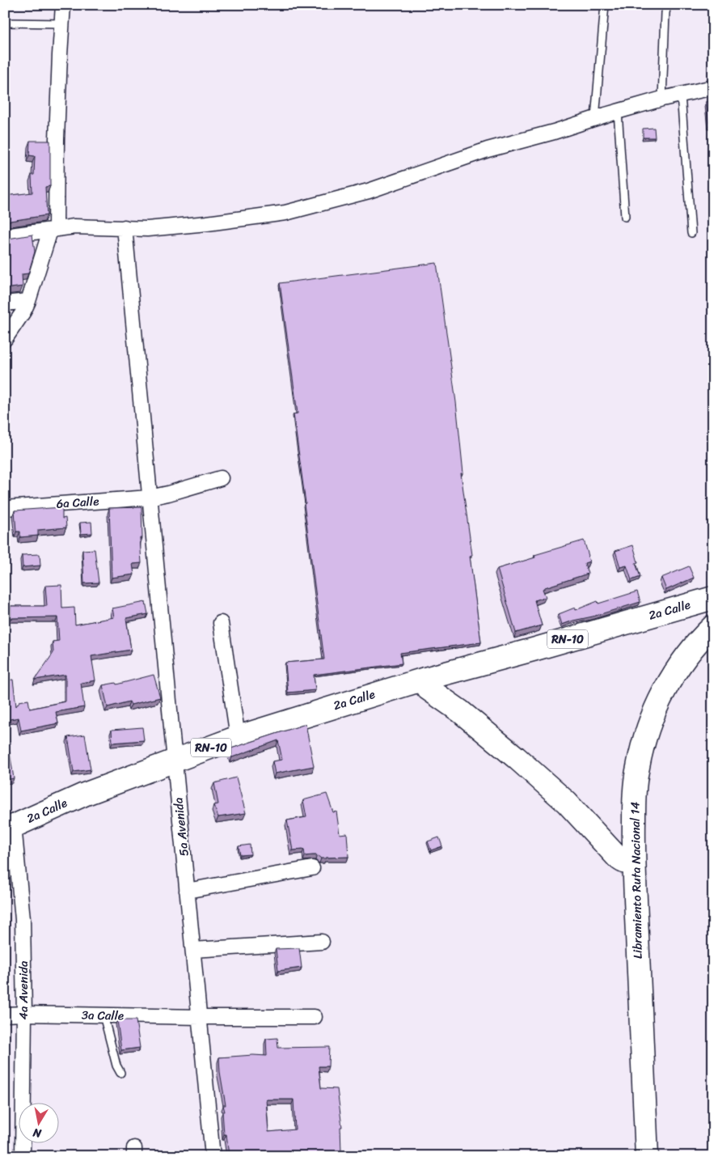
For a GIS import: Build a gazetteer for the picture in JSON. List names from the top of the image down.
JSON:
{
  "streets": {
    "main road": ["2a Calle", "RN-10", "Libramiento Ruta Nacional 14"],
    "street": [
      "6a Calle",
      "5a Avenida",
      "4a Avenida",
      "3a Calle"
    ]
  },
  "crossings": [
    ["6a Calle", "5a Avenida"],
    ["2a Calle", "5a Avenida"],
    ["2a Calle", "4a Avenida"],
    ["5a Avenida", "3a Calle"],
    ["4a Avenida", "3a Calle"]
  ],
  "north": "bottom"
}
